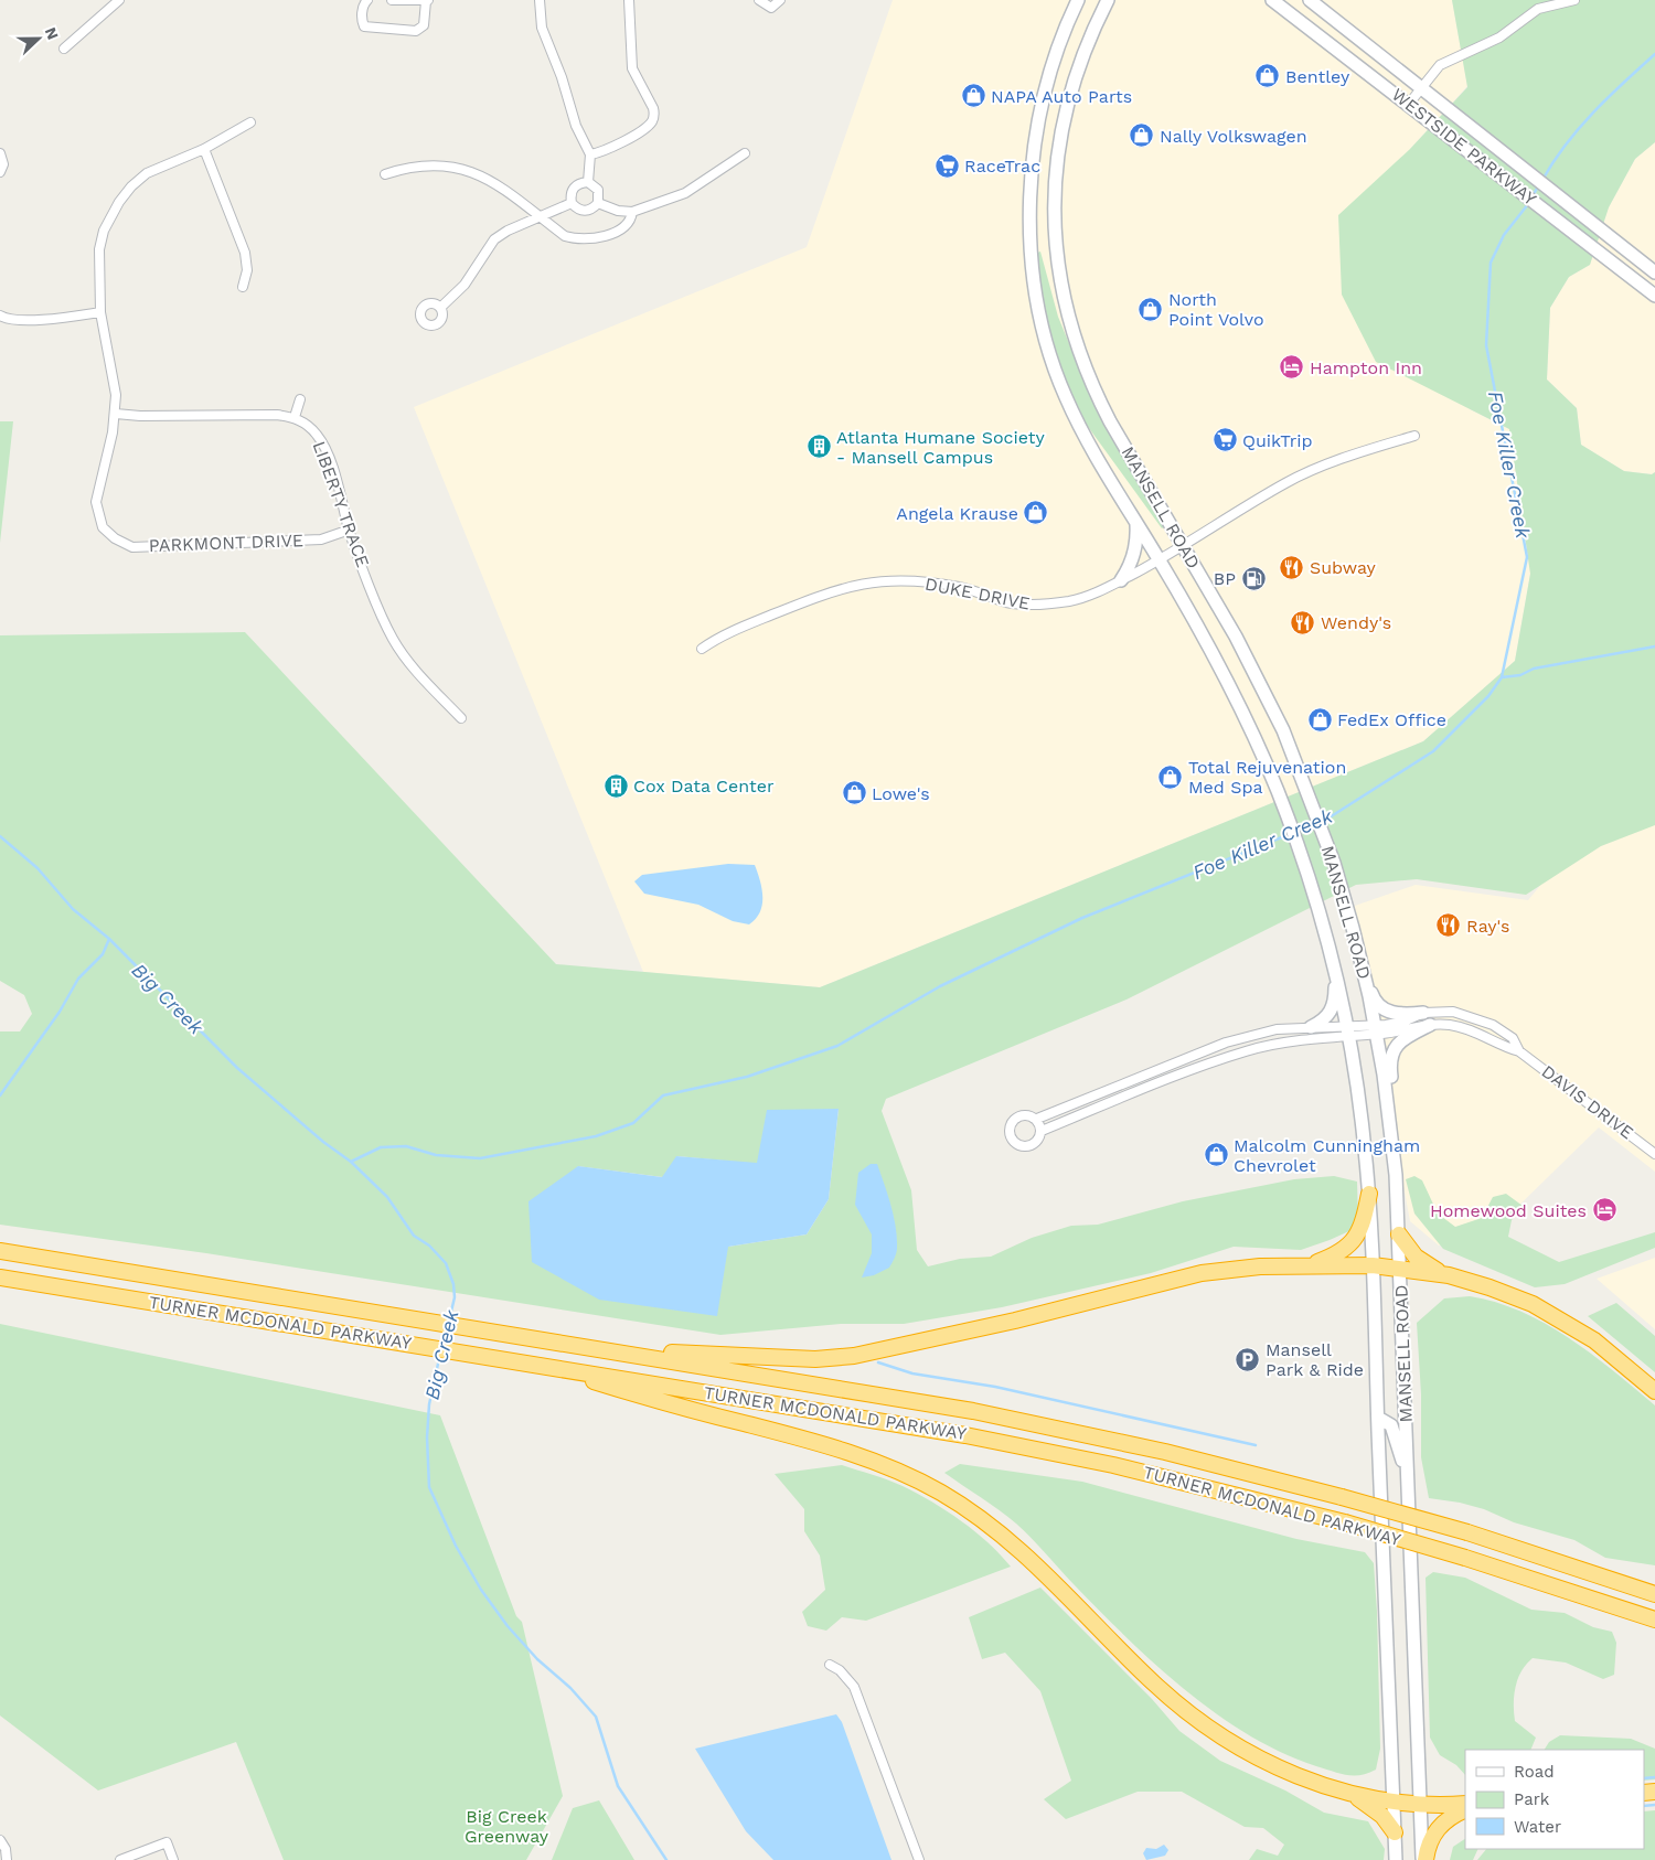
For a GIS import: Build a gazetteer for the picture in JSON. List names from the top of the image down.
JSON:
{
  "streets": {
    "highway": ["TURNER MCDONALD PARKWAY"],
    "main road": ["WESTSIDE PARKWAY", "MANSELL ROAD"],
    "street": [
      "LIBERTY TRACE",
      "PARKMONT DRIVE",
      "DUKE DRIVE",
      "DAVIS DRIVE"
    ]
  },
  "crossings": [
    ["LIBERTY TRACE", "PARKMONT DRIVE"],
    ["MANSELL ROAD", "DUKE DRIVE"],
    ["MANSELL ROAD", "DAVIS DRIVE"]
  ],
  "water": ["Foe Killer Creek", "Big Creek"],
  "parks": ["Big Creek Greenway"],
  "places": {
    "shop": [
      "Bentley",
      "NAPA Auto Parts",
      "Nally Volkswagen",
      "North Point Volvo",
      "Angela Krause",
      "FedEx Office",
      "Total Rejuvenation Med Spa",
      "Lowe's",
      "Malcolm Cunningham Chevrolet"
    ],
    "supermarket": ["RaceTrac", "QuikTrip"],
    "hotel": ["Hampton Inn", "Homewood Suites"],
    "building": ["Atlanta Humane Society - Mansell Campus", "Cox Data Center"],
    "restaurant": ["Subway", "Wendy's", "Ray's"],
    "fuel station": ["BP"],
    "parking": ["Mansell Park & Ride"]
  },
  "legend": ["Road", "Park", "Water"],
  "north": "right"
}
